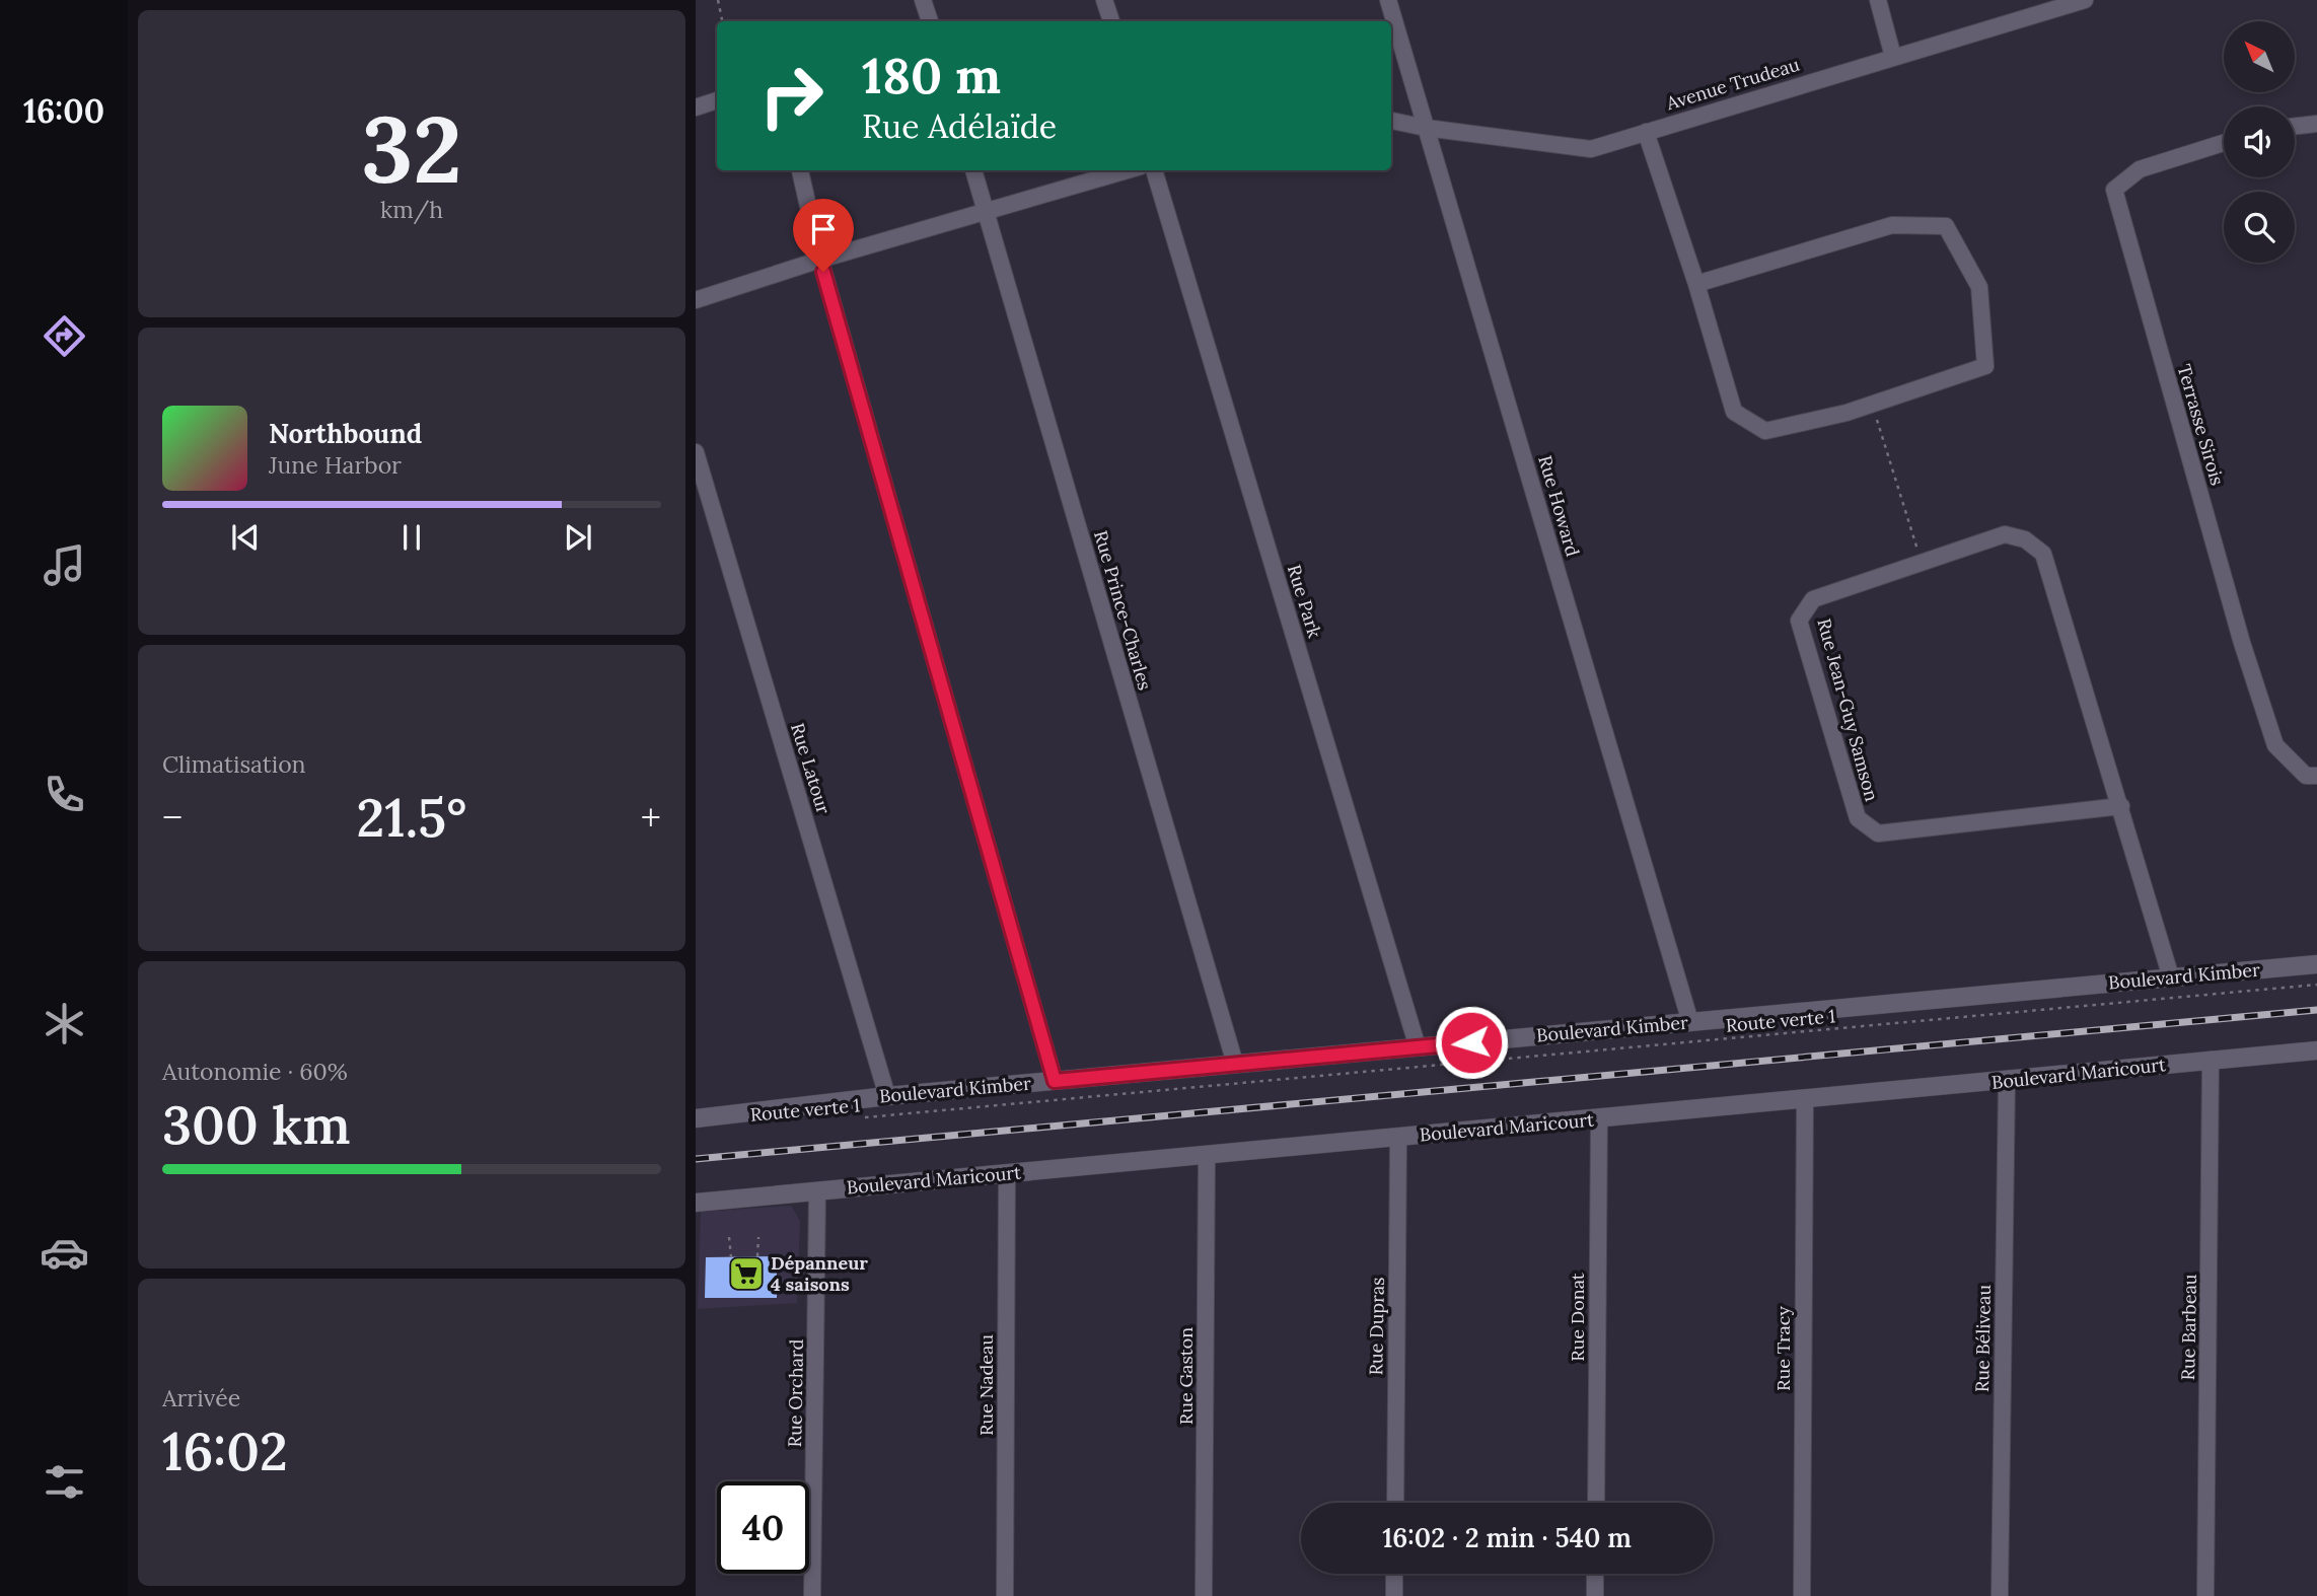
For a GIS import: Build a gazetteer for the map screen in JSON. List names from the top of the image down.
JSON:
{
  "streets": {
    "street": [
      "Avenue Trudeau",
      "Terrasse Sirois",
      "Rue Howard",
      "Rue Park",
      "Rue Prince-Charles",
      "Rue Jean-Guy Samson",
      "Rue Latour",
      "Boulevard Kimber",
      "Boulevard Maricourt",
      "Rue Donat",
      "Rue Dupras",
      "Rue Barbeau",
      "Rue Béliveau",
      "Rue Tracy",
      "Rue Gaston",
      "Rue Nadeau",
      "Rue Orchard"
    ],
    "path": ["Route verte 1"]
  },
  "crossings": [
    ["Avenue Trudeau", "Rue Howard"],
    ["Rue Howard", "Boulevard Kimber"],
    ["Rue Park", "Boulevard Kimber"],
    ["Rue Prince-Charles", "Boulevard Kimber"],
    ["Rue Jean-Guy Samson", "Boulevard Kimber"],
    ["Rue Latour", "Boulevard Kimber"],
    ["Boulevard Maricourt", "Rue Donat"],
    ["Boulevard Maricourt", "Rue Dupras"],
    ["Boulevard Maricourt", "Rue Barbeau"],
    ["Boulevard Maricourt", "Rue Béliveau"],
    ["Boulevard Maricourt", "Rue Tracy"],
    ["Boulevard Maricourt", "Rue Gaston"],
    ["Boulevard Maricourt", "Rue Nadeau"],
    ["Boulevard Maricourt", "Rue Orchard"]
  ],
  "places": {
    "supermarket": ["Dépanneur 4 saisons"]
  },
  "north": "top left",
  "page": {
    "tabs": "16:00",
    "tile": [
      ["32", "km/h"],
      "Climatisation",
      ["Autonomie · 60%", "300 km"],
      ["Arrivée", "16:02"]
    ],
    "turn": ["180 m", "Rue Adélaïde"],
    "song": ["Northbound", "June Harbor"],
    "heat": ["−", "21.5°", "+"],
    "limit": "40",
    "trip": "16:02 · 2 min · 540 m"
  }
}
